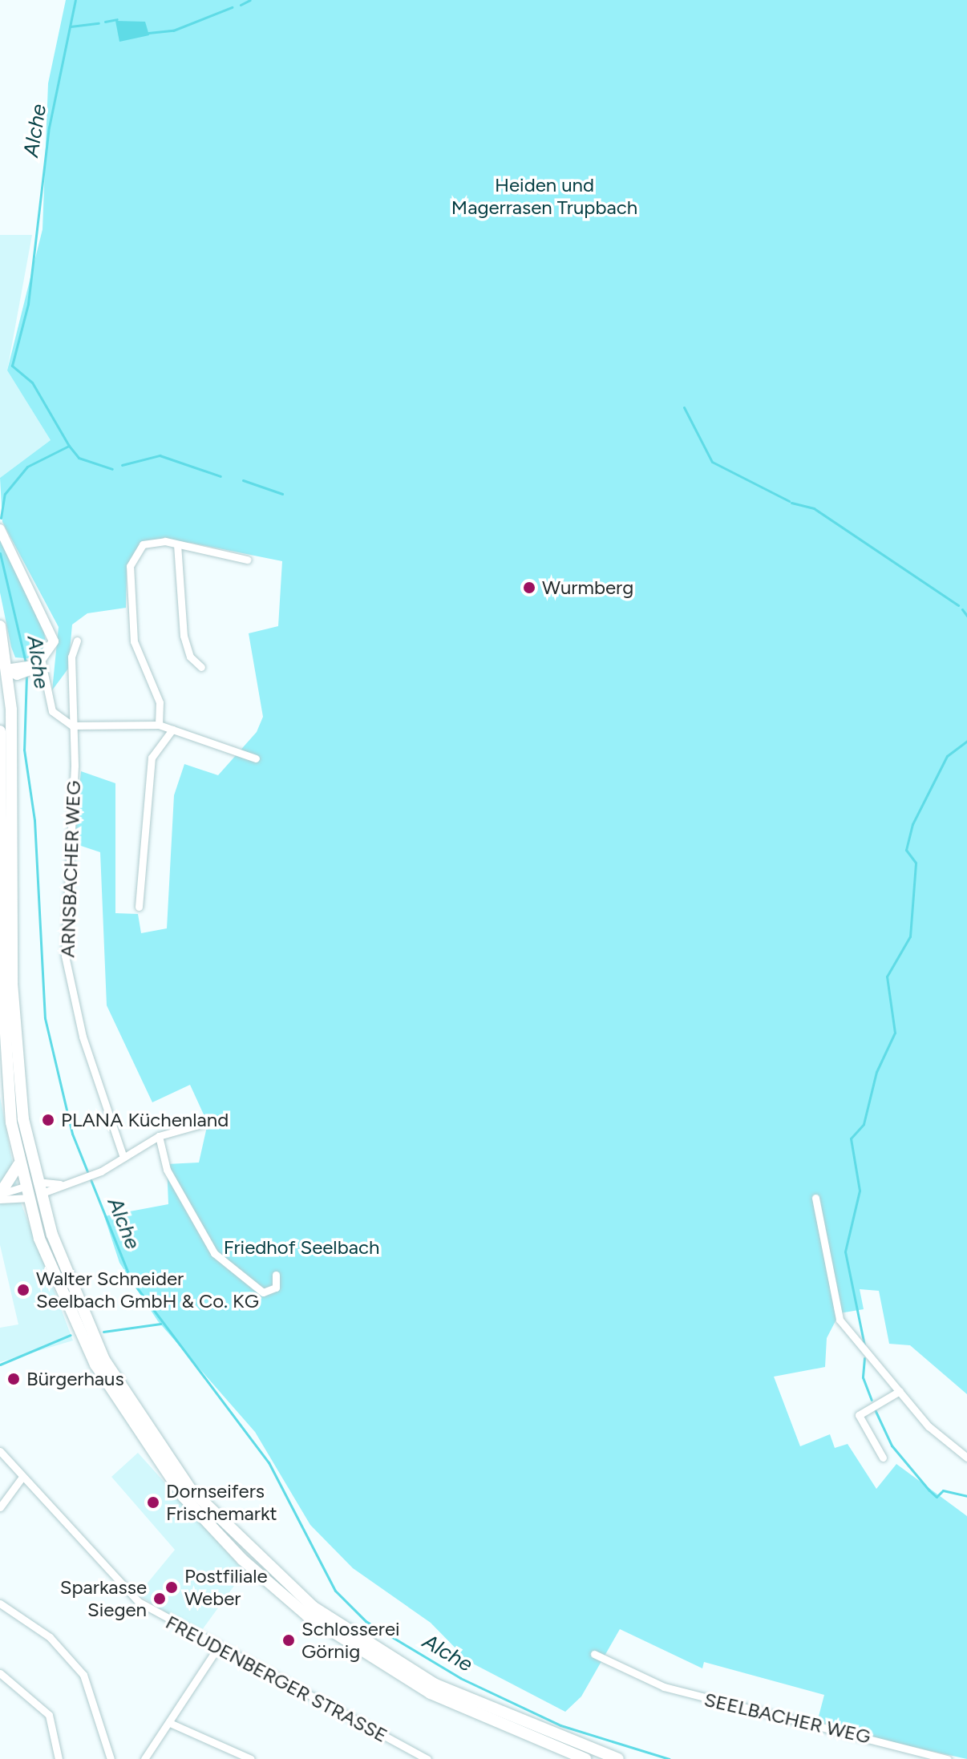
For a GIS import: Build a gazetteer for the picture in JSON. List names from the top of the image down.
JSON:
{
  "streets": {
    "street": ["ARNSBACHER WEG", "FREUDENBERGER STRASSE", "SEELBACHER WEG"]
  },
  "water": ["Alche"],
  "parks": ["Heiden und Magerrasen Trupbach", "Friedhof Seelbach"],
  "places": [
    "Wurmberg",
    "PLANA Küchenland",
    "Walter Schneider Seelbach GmbH & Co. KG",
    "Bürgerhaus",
    "Dornseifers Frischemarkt",
    "Postfiliale Weber",
    "Sparkasse Siegen",
    "Schlosserei Görnig"
  ]
}
